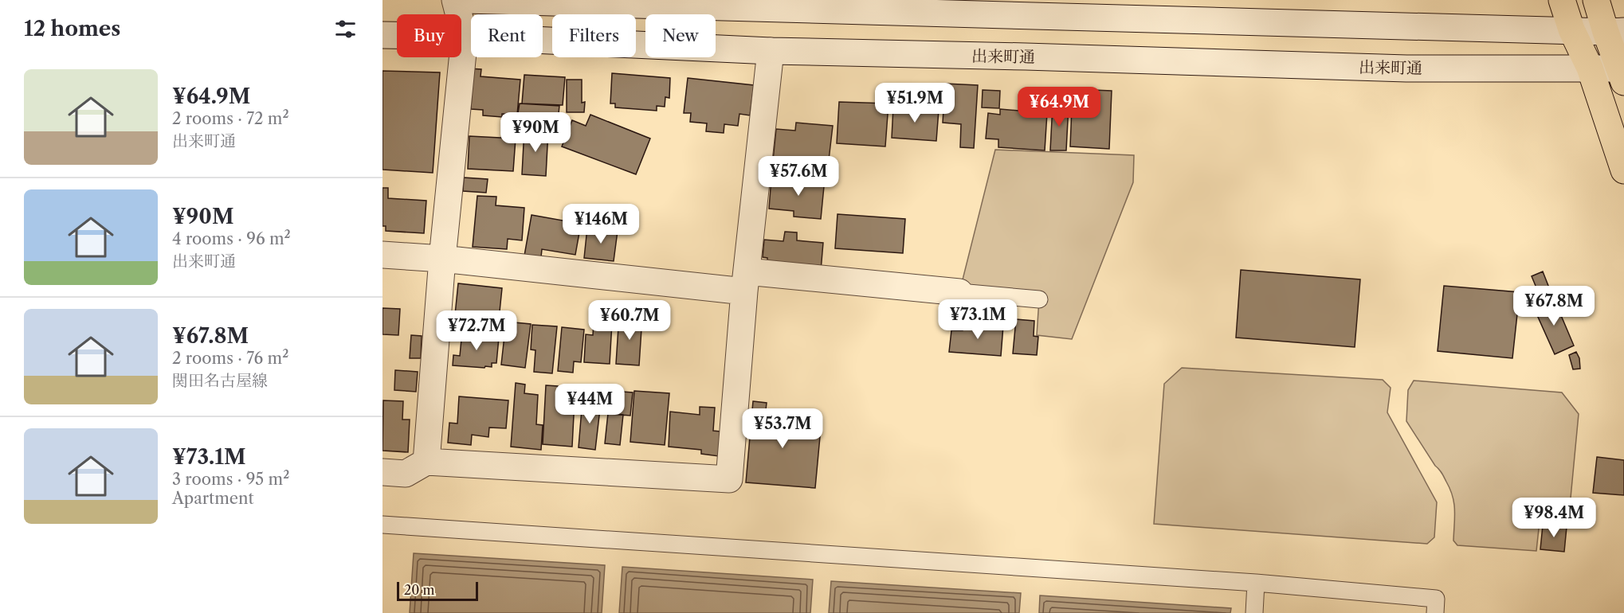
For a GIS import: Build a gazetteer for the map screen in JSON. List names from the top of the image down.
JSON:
{
  "streets": {
    "main road": ["出来町通"]
  },
  "scale_bar": "20 m",
  "page": {
    "heading": "12 homes",
    "chip": [
      "Buy",
      "Rent",
      "Filters",
      "New"
    ],
    "list": [
      {
        "name": "¥64.9M",
        "note": "2 rooms · 72 m² · 出来町通"
      },
      {
        "name": "¥90M",
        "note": "4 rooms · 96 m² · 出来町通"
      },
      {
        "name": "¥67.8M",
        "note": "2 rooms · 76 m² · 関田名古屋線"
      },
      {
        "name": "¥73.1M",
        "note": "3 rooms · 95 m² · Apartment"
      }
    ],
    "price": [
      "¥51.9M",
      "¥64.9M",
      "¥90M",
      "¥57.6M",
      "¥146M",
      "¥67.8M",
      "¥73.1M",
      "¥60.7M",
      "¥72.7M",
      "¥44M",
      "¥53.7M",
      "¥98.4M"
    ],
    "scale": "20 m"
  }
}
